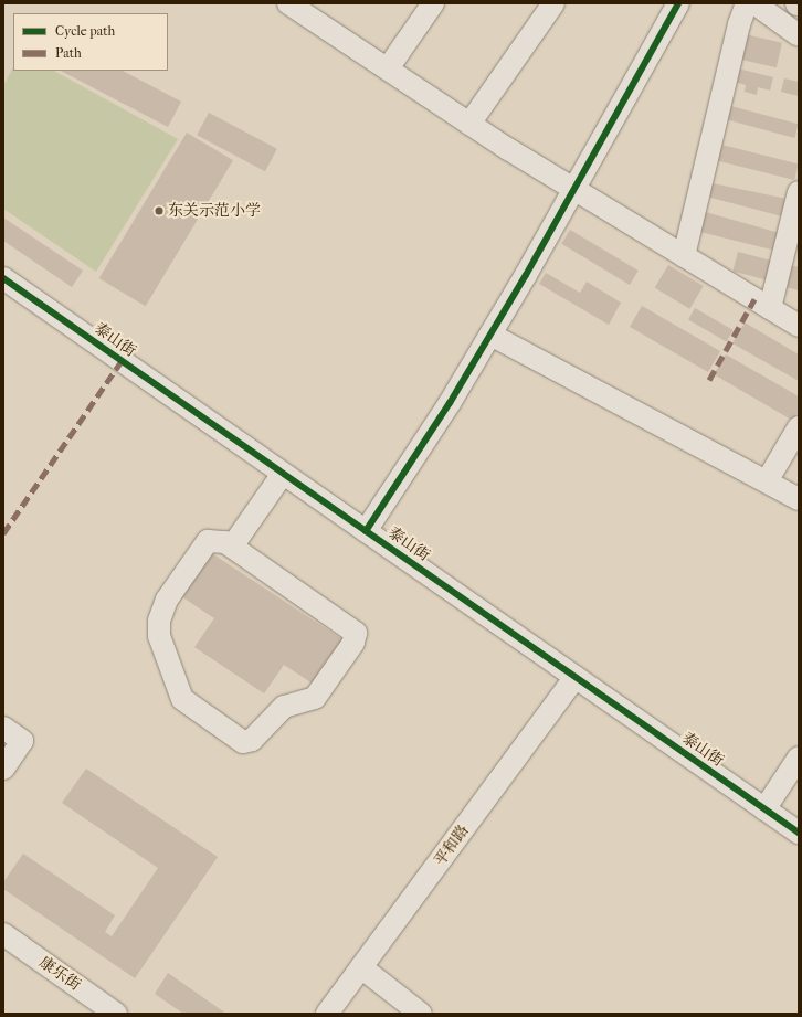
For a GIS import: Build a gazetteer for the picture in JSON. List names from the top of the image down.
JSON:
{
  "streets": {
    "street": ["泰山街", "平和路", "康乐街"]
  },
  "crossings": [
    ["泰山街", "平和路"]
  ],
  "places": ["东关示范小学"],
  "legend": ["Cycle path", "Path"]
}
